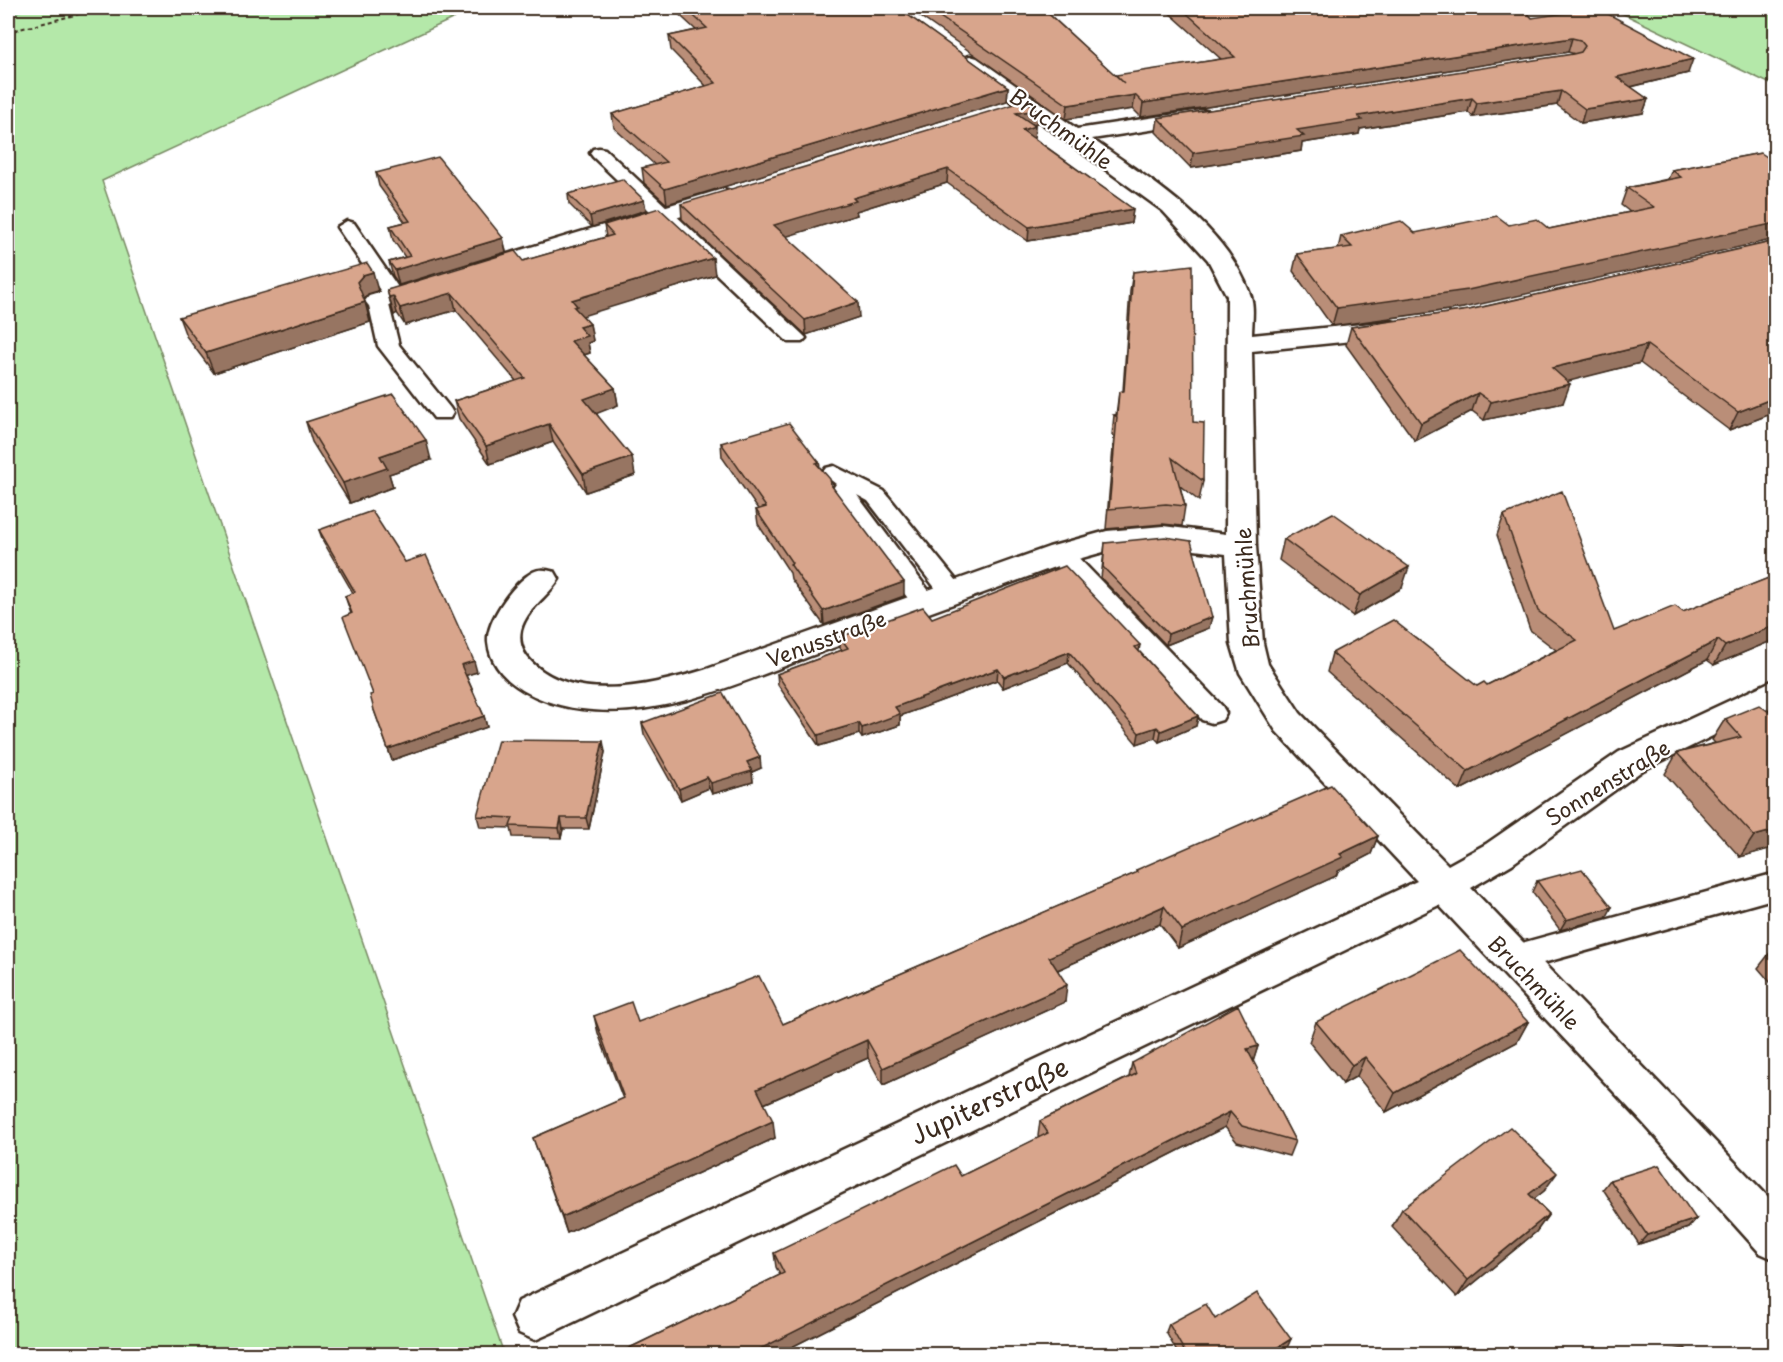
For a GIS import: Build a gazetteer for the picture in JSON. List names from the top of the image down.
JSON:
{
  "streets": {
    "street": [
      "Bruchmühle",
      "Venusstraße",
      "Sonnenstraße",
      "Jupiterstraße"
    ]
  },
  "crossings": [
    ["Bruchmühle", "Venusstraße"],
    ["Bruchmühle", "Sonnenstraße"],
    ["Bruchmühle", "Jupiterstraße"],
    ["Sonnenstraße", "Jupiterstraße"]
  ]
}
